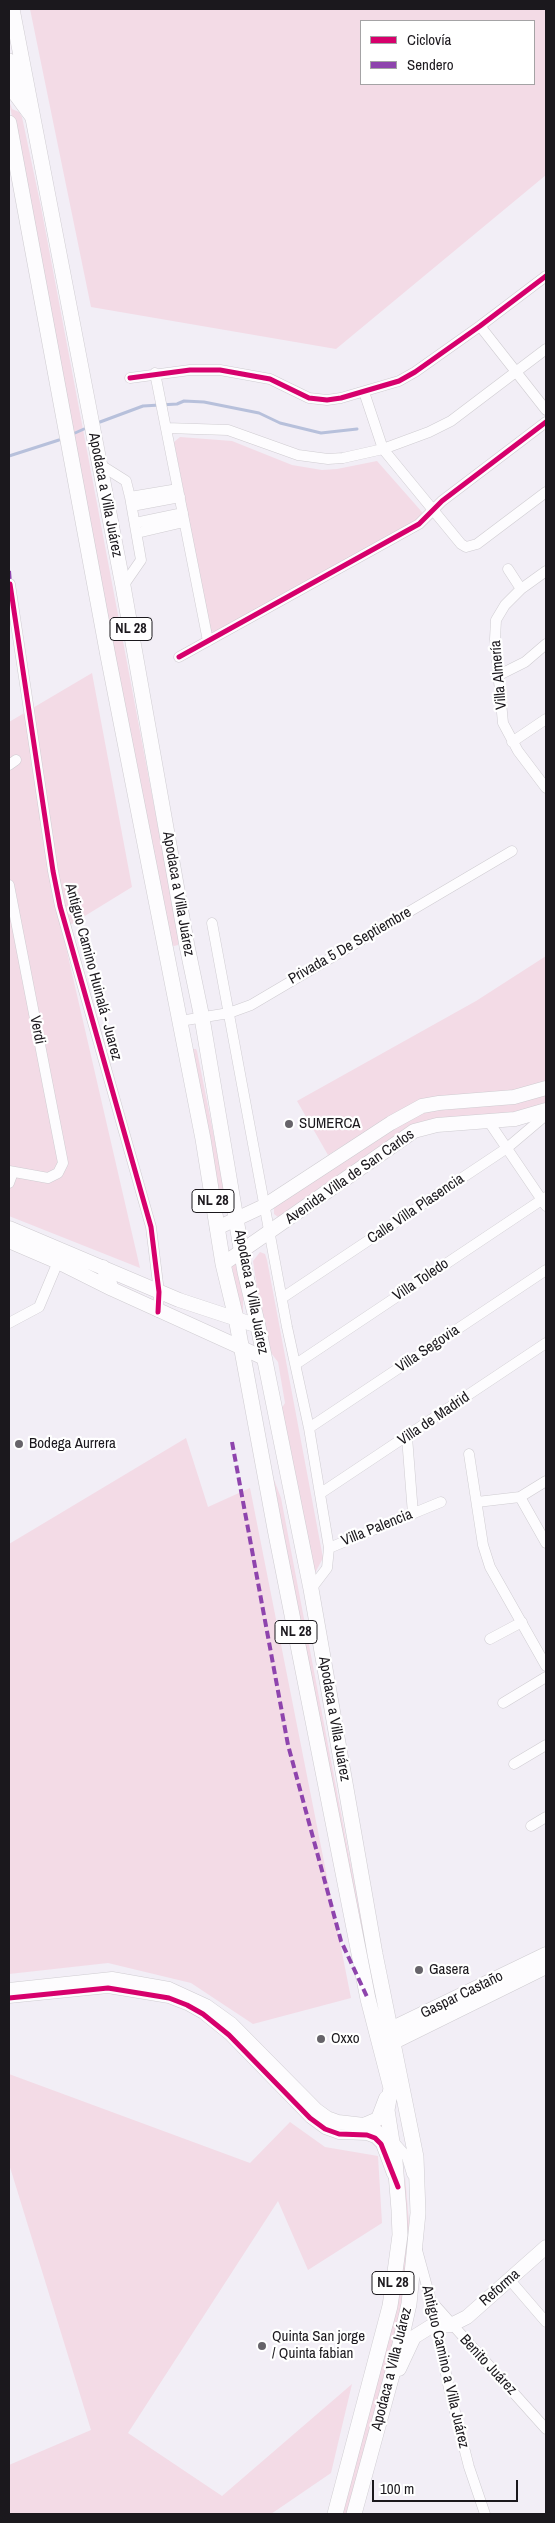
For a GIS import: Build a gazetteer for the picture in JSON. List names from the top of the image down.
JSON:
{
  "streets": {
    "main road": ["Apodaca a Villa Juárez", "NL 28"],
    "street": [
      "Villa Almería",
      "Privada 5 De Septiembre",
      "Antiguo Camino Huinalá - Juarez",
      "Verdi",
      "Avenida Villa de San Carlos",
      "Calle Villa Plasencia",
      "Villa Toledo",
      "Villa Segovia",
      "Villa de Madrid",
      "Villa Palencia",
      "Gaspar Castaño",
      "Reforma",
      "Benito Juárez",
      "Antiguo Camino a Villa Juárez"
    ]
  },
  "crossings": [
    ["Apodaca a Villa Juárez", "Privada 5 De Septiembre"],
    ["Apodaca a Villa Juárez", "Avenida Villa de San Carlos"],
    ["Apodaca a Villa Juárez", "Villa Palencia"],
    ["Apodaca a Villa Juárez", "Gaspar Castaño"],
    ["Apodaca a Villa Juárez", "Reforma"],
    ["Apodaca a Villa Juárez", "Antiguo Camino a Villa Juárez"],
    ["Reforma", "Benito Juárez"],
    ["Reforma", "Antiguo Camino a Villa Juárez"],
    ["Benito Juárez", "Antiguo Camino a Villa Juárez"]
  ],
  "places": [
    "SUMERCA",
    "Bodega Aurrera",
    "Gasera",
    "Oxxo",
    "Quinta San jorge / Quinta fabian"
  ],
  "legend": ["Ciclovía", "Sendero"],
  "scale_bar": "100 m"
}
